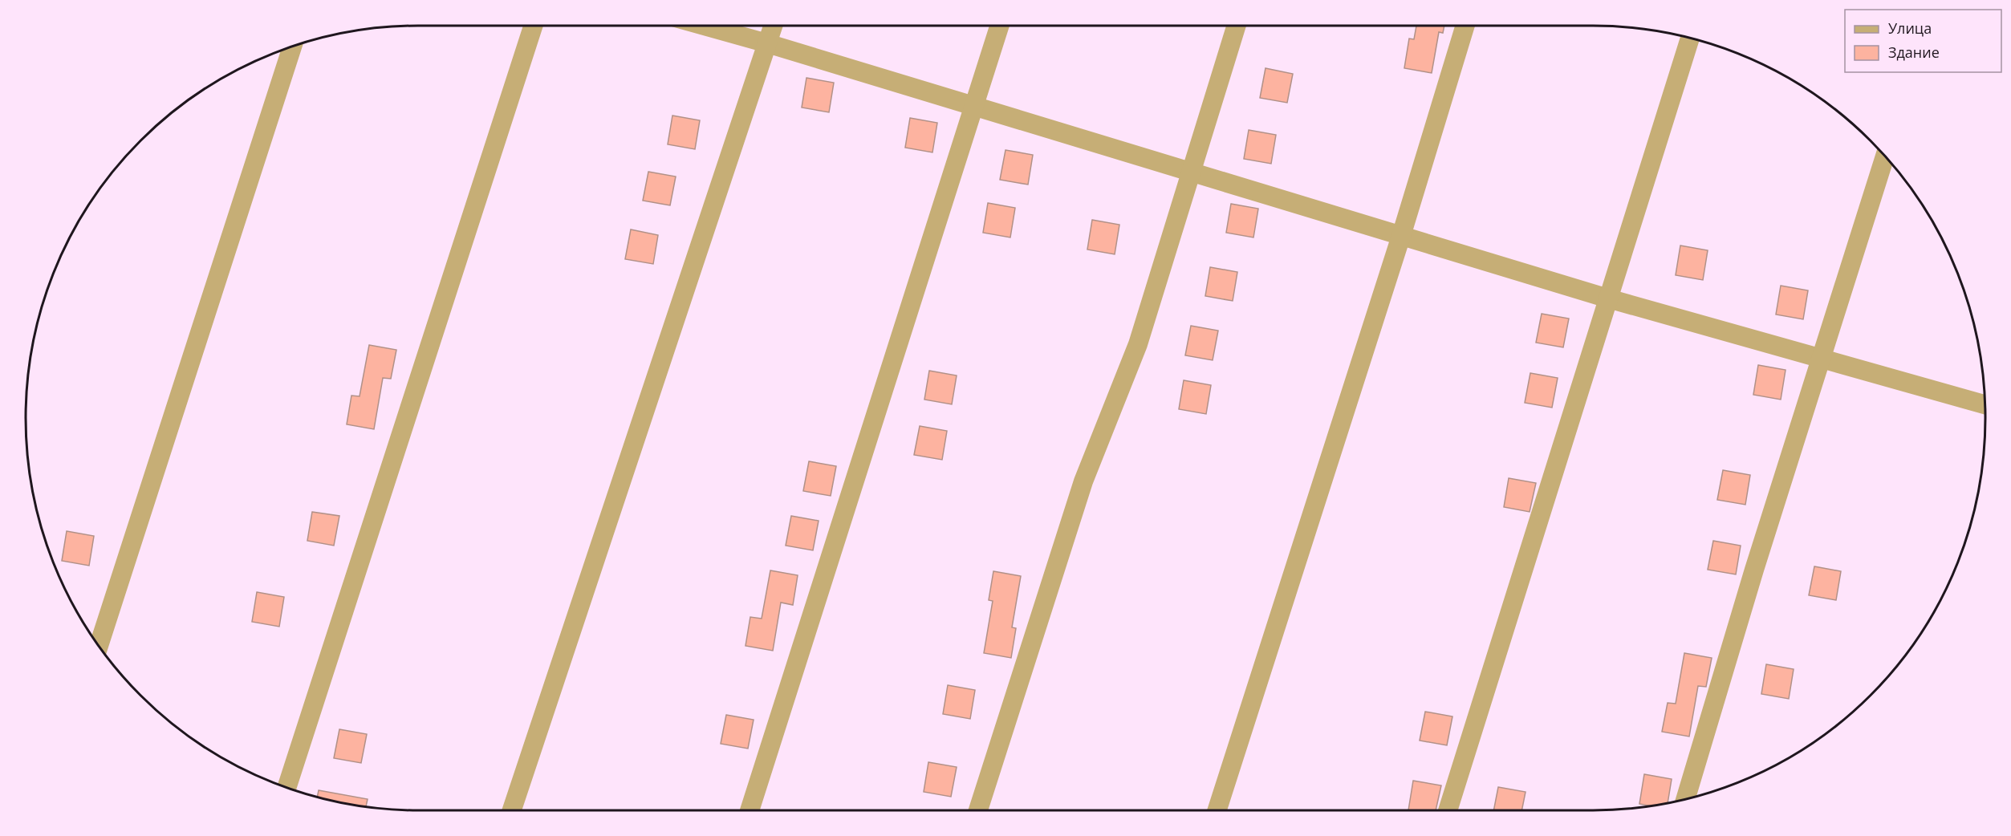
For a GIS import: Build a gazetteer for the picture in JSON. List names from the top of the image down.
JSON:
{
  "legend": ["Улица", "Здание"]
}
